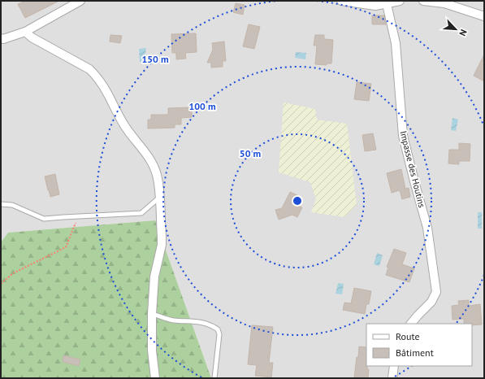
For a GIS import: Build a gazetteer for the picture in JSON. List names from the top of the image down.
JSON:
{
  "streets": {
    "street": ["Impasse des Houtins"]
  },
  "legend": ["Route", "Bâtiment"],
  "north": "bottom right",
  "rings": ["150 m", "100 m", "50 m"]
}
